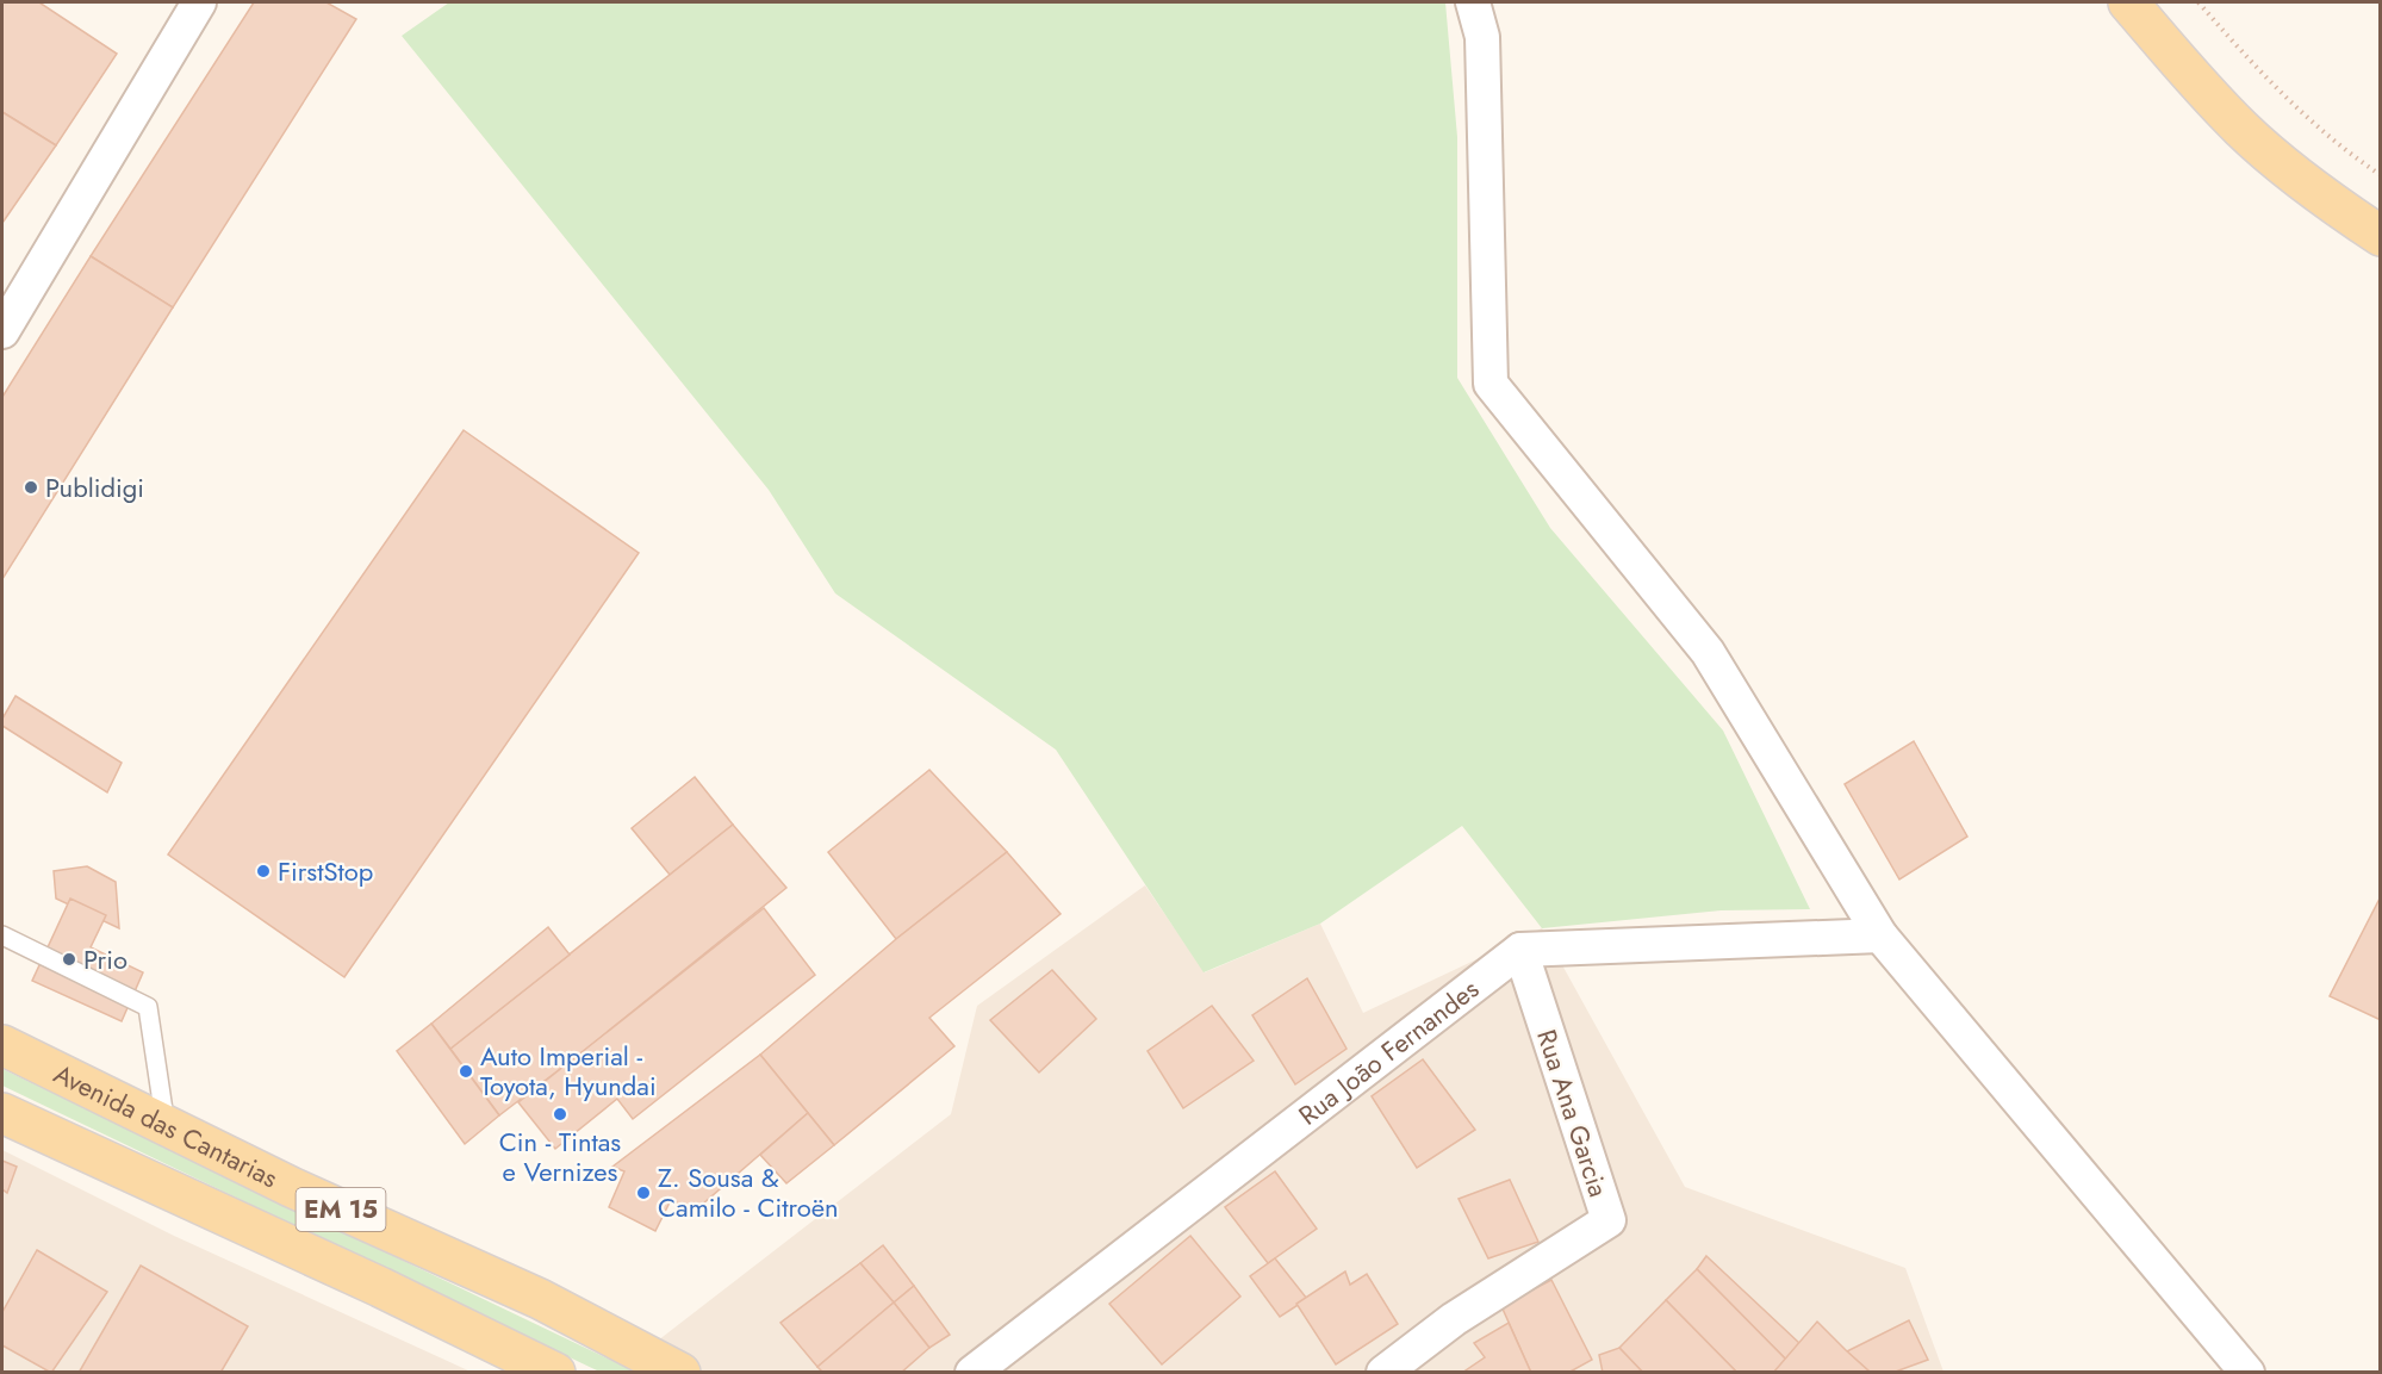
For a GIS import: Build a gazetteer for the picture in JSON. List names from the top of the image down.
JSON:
{
  "streets": {
    "main road": ["Avenida das Cantarias", "EM 15"],
    "street": ["Rua João Fernandes", "Rua Ana Garcia"]
  },
  "crossings": [
    ["Rua João Fernandes", "Rua Ana Garcia"]
  ],
  "places": [
    "Publidigi",
    "FirstStop",
    "Prio",
    "Auto Imperial - Toyota, Hyundai",
    "Cin - Tintas e Vernizes",
    "Z. Sousa & Camilo - Citroën"
  ]
}
